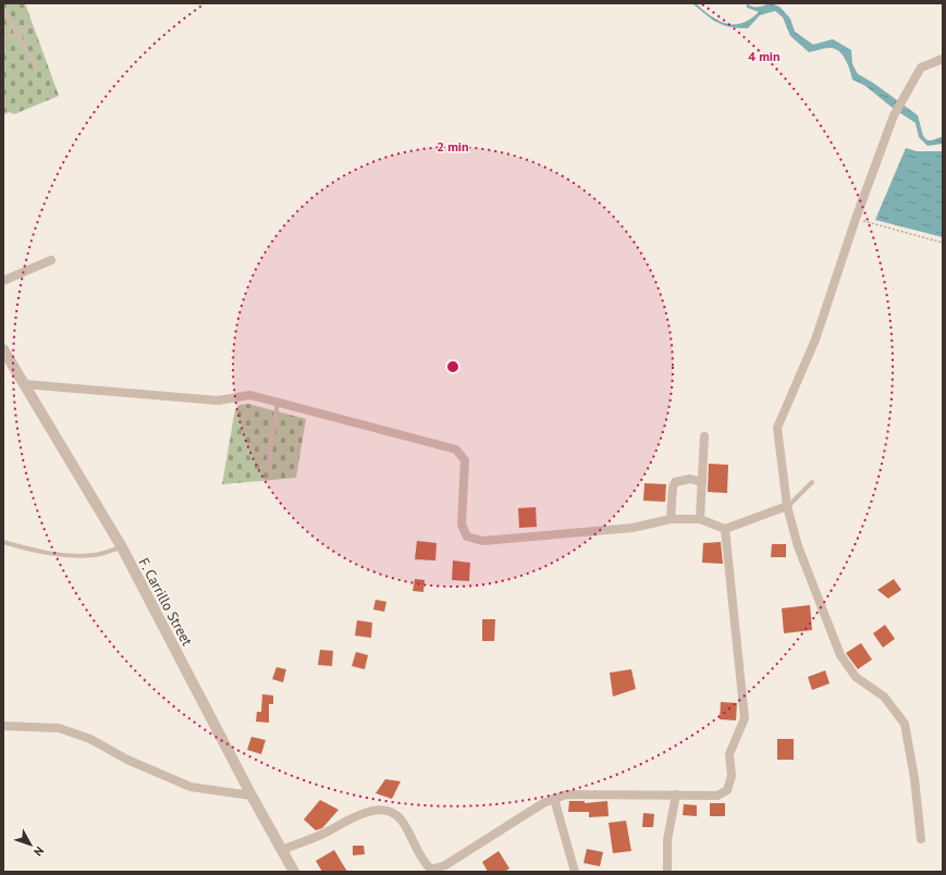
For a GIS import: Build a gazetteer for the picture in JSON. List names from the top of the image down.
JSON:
{
  "streets": {
    "street": ["F. Carrillo Street"]
  },
  "north": "bottom right",
  "rings": ["4 min", "2 min"]
}
